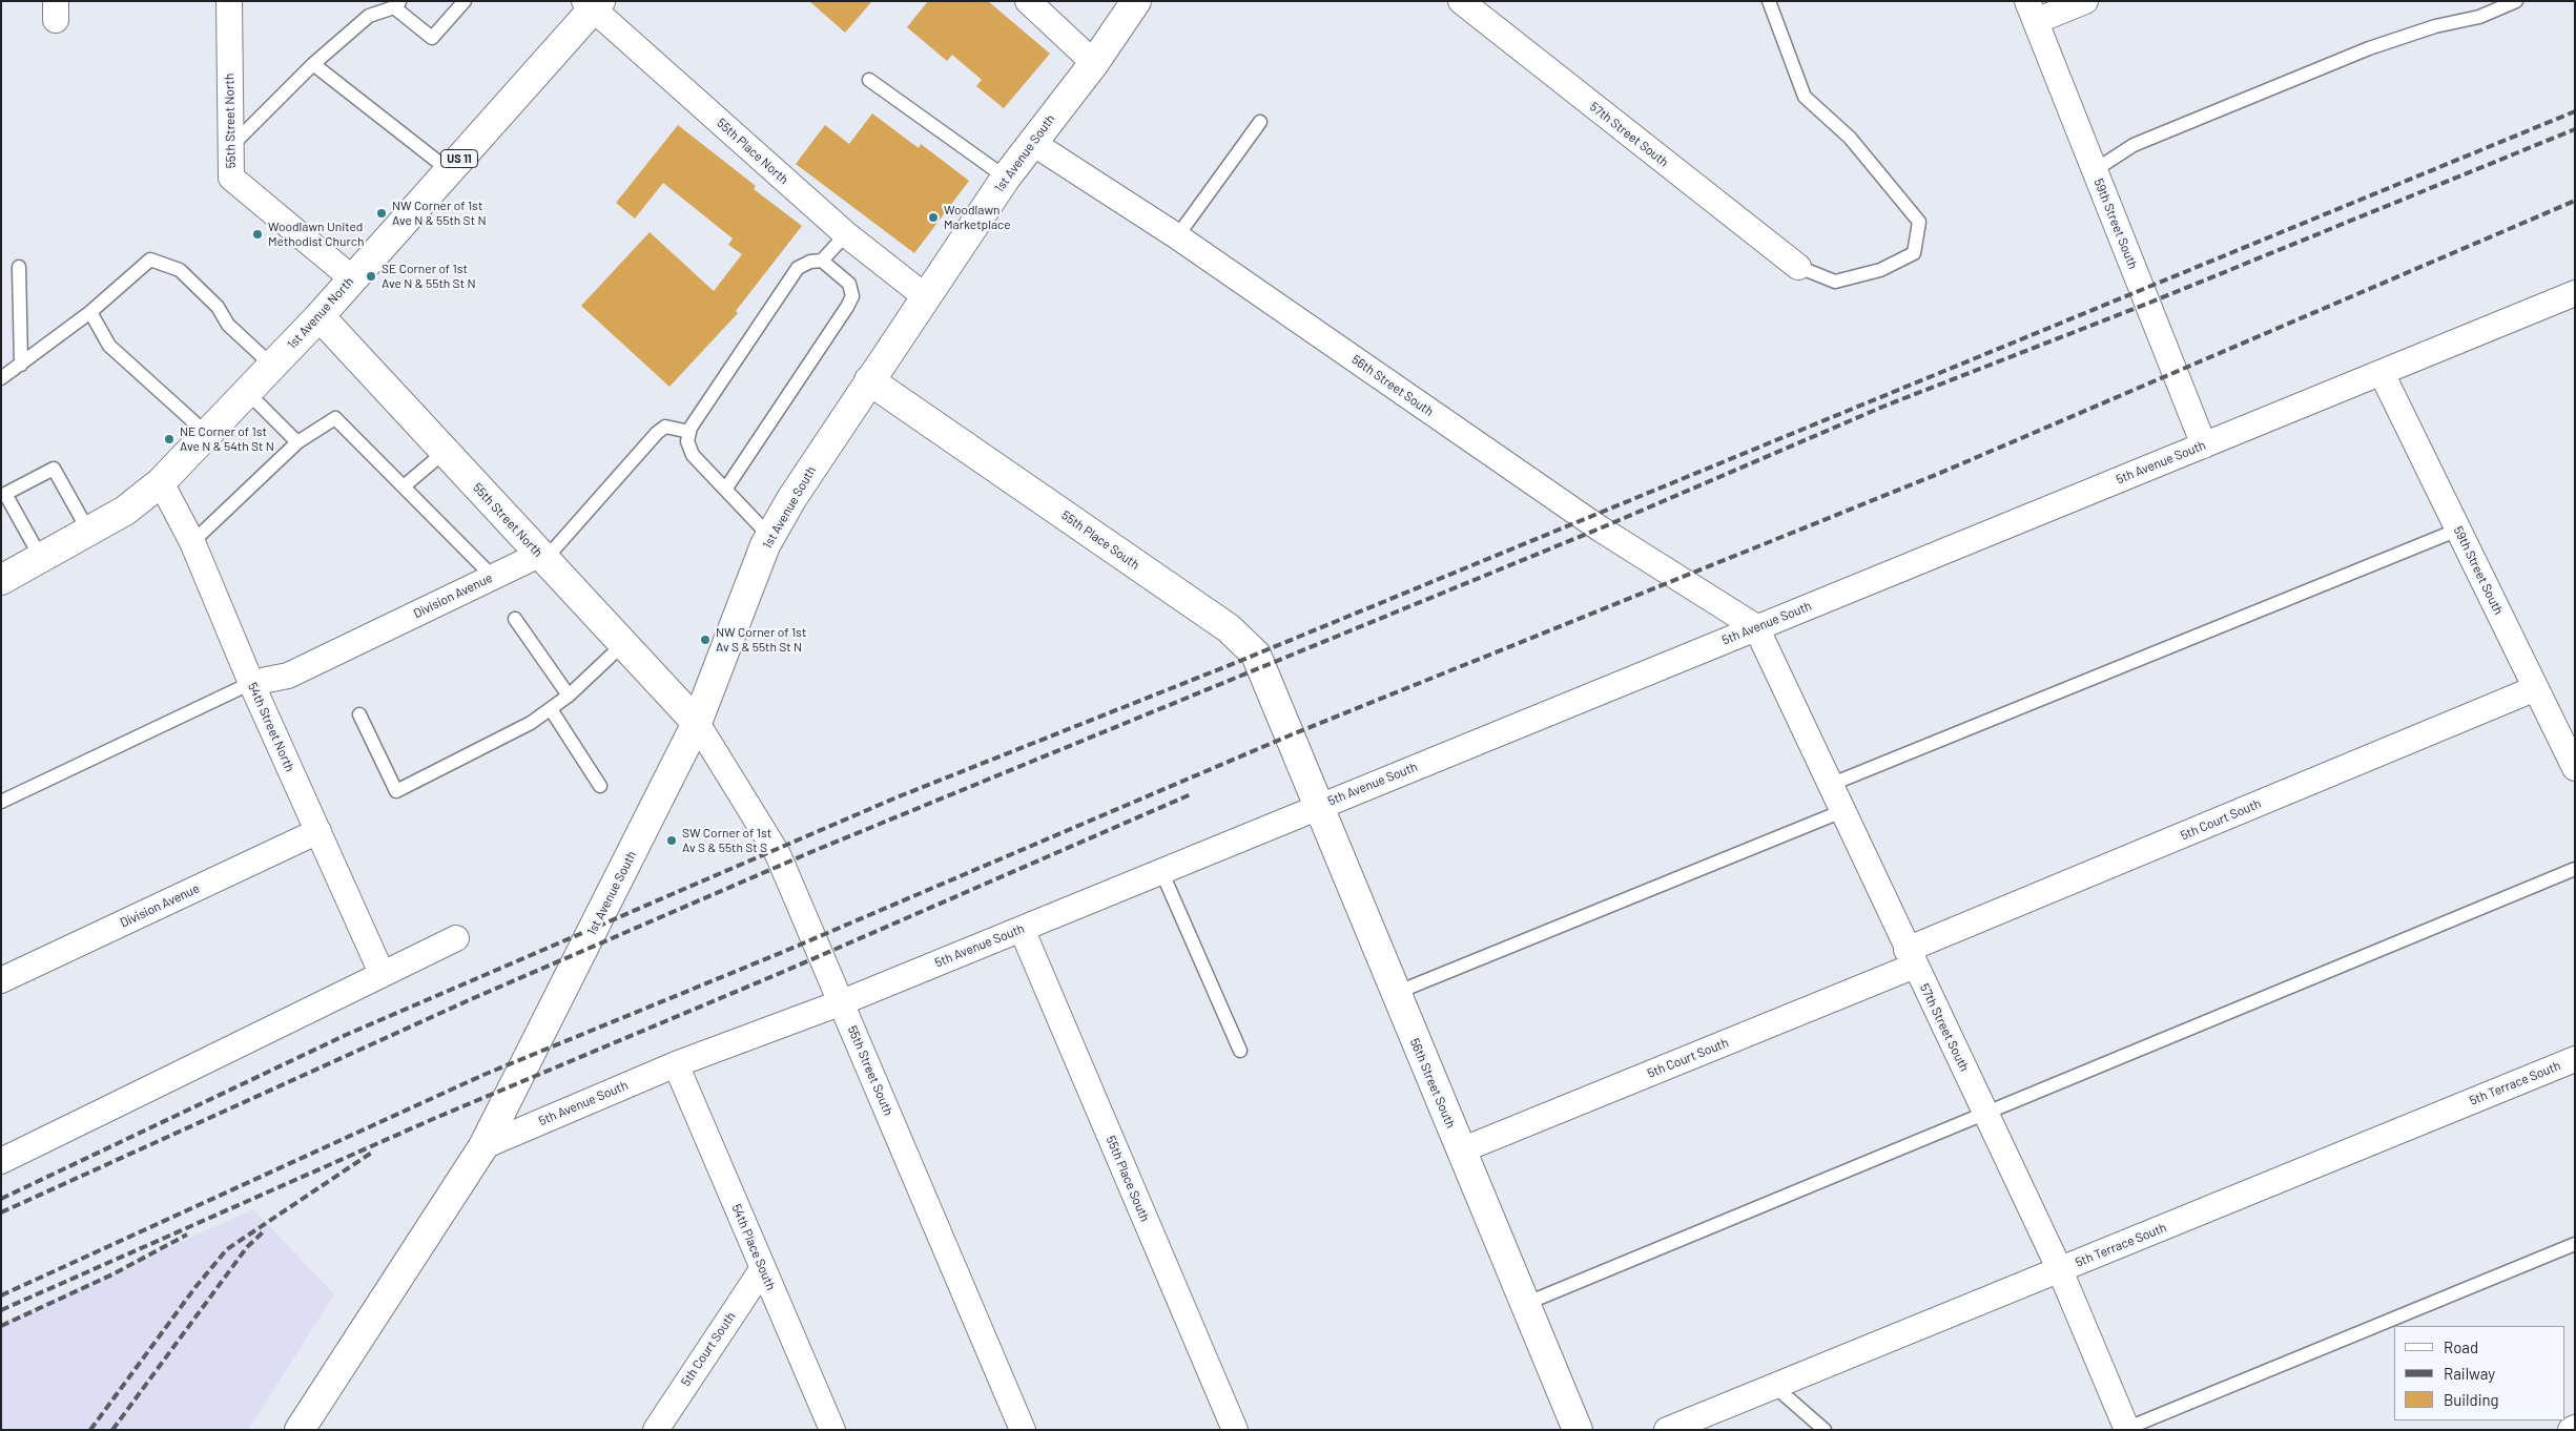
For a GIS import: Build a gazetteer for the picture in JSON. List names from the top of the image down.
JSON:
{
  "streets": {
    "street": [
      "55th Street North",
      "57th Street South",
      "55th Place North",
      "1st Avenue South",
      "US 11",
      "59th Street South",
      "1st Avenue North",
      "56th Street South",
      "5th Avenue South",
      "55th Place South",
      "Division Avenue",
      "54th Street North",
      "5th Court South",
      "55th Street South",
      "5th Terrace South",
      "54th Place South"
    ]
  },
  "crossings": [
    ["55th Street North", "1st Avenue South"],
    ["55th Street North", "1st Avenue North"],
    ["55th Street North", "Division Avenue"],
    ["55th Street North", "55th Street South"],
    ["57th Street South", "56th Street South"],
    ["57th Street South", "5th Avenue South"],
    ["57th Street South", "5th Court South"],
    ["57th Street South", "5th Terrace South"],
    ["55th Place North", "1st Avenue South"],
    ["55th Place North", "1st Avenue North"],
    ["1st Avenue South", "56th Street South"],
    ["1st Avenue South", "5th Avenue South"],
    ["1st Avenue South", "55th Place South"],
    ["1st Avenue South", "55th Street South"],
    ["59th Street South", "5th Avenue South"],
    ["59th Street South", "5th Court South"],
    ["1st Avenue North", "54th Street North"],
    ["56th Street South", "5th Avenue South"],
    ["56th Street South", "55th Place South"],
    ["56th Street South", "5th Court South"],
    ["5th Avenue South", "55th Place South"],
    ["5th Avenue South", "55th Street South"],
    ["5th Avenue South", "54th Place South"],
    ["Division Avenue", "54th Street North"],
    ["5th Court South", "54th Place South"]
  ],
  "places": [
    "NW Corner of 1st Ave N & 55th St N",
    "Woodlawn Marketplace",
    "Woodlawn United Methodist Church",
    "SE Corner of 1st Ave N & 55th St N",
    "NE Corner of 1st Ave N & 54th St N",
    "NW Corner of 1st Av S & 55th St N",
    "SW Corner of 1st Av S & 55th St S"
  ],
  "legend": ["Road", "Railway", "Building"]
}
